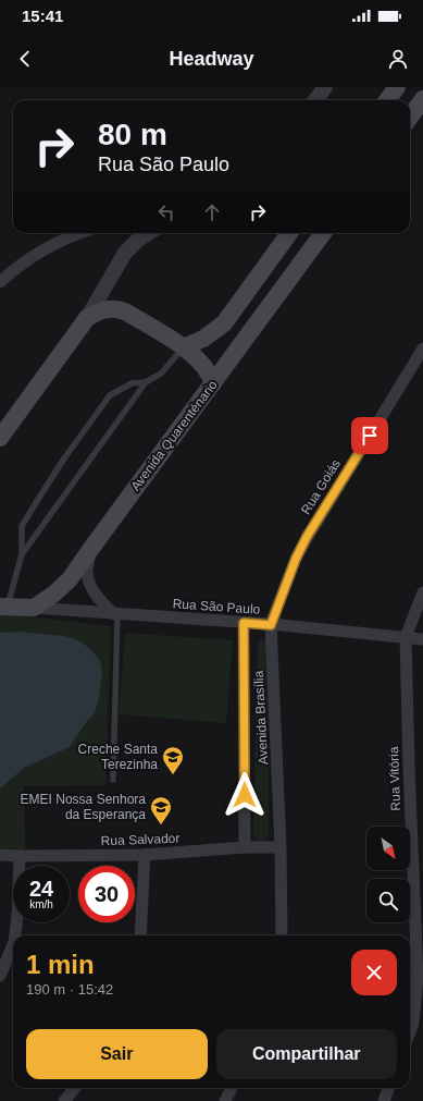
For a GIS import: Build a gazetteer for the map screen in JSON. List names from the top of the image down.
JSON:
{
  "streets": {
    "main road": ["Avenida Quarenténario"],
    "street": [
      "Rua Goiás",
      "Rua São Paulo",
      "Avenida Brasília",
      "Rua Vitória",
      "Rua Salvador"
    ]
  },
  "crossings": [
    ["Avenida Quarenténario", "Rua São Paulo"],
    ["Rua Goiás", "Rua São Paulo"],
    ["Rua Goiás", "Avenida Brasília"],
    ["Rua São Paulo", "Avenida Brasília"],
    ["Rua São Paulo", "Rua Vitória"],
    ["Avenida Brasília", "Rua Salvador"]
  ],
  "places": {
    "school or university": ["Creche Santa Terezinha", "EMEI Nossa Senhora da Esperança"]
  },
  "north": "bottom right",
  "page": {
    "status": "15:41",
    "header": "Headway",
    "turn": ["80 m", "Rua São Paulo"],
    "speed": "24 km/h",
    "limit": "30",
    "heading": ["1 min", "190 m · 15:42"],
    "buttons": ["Sair", "Compartilhar"]
  }
}
